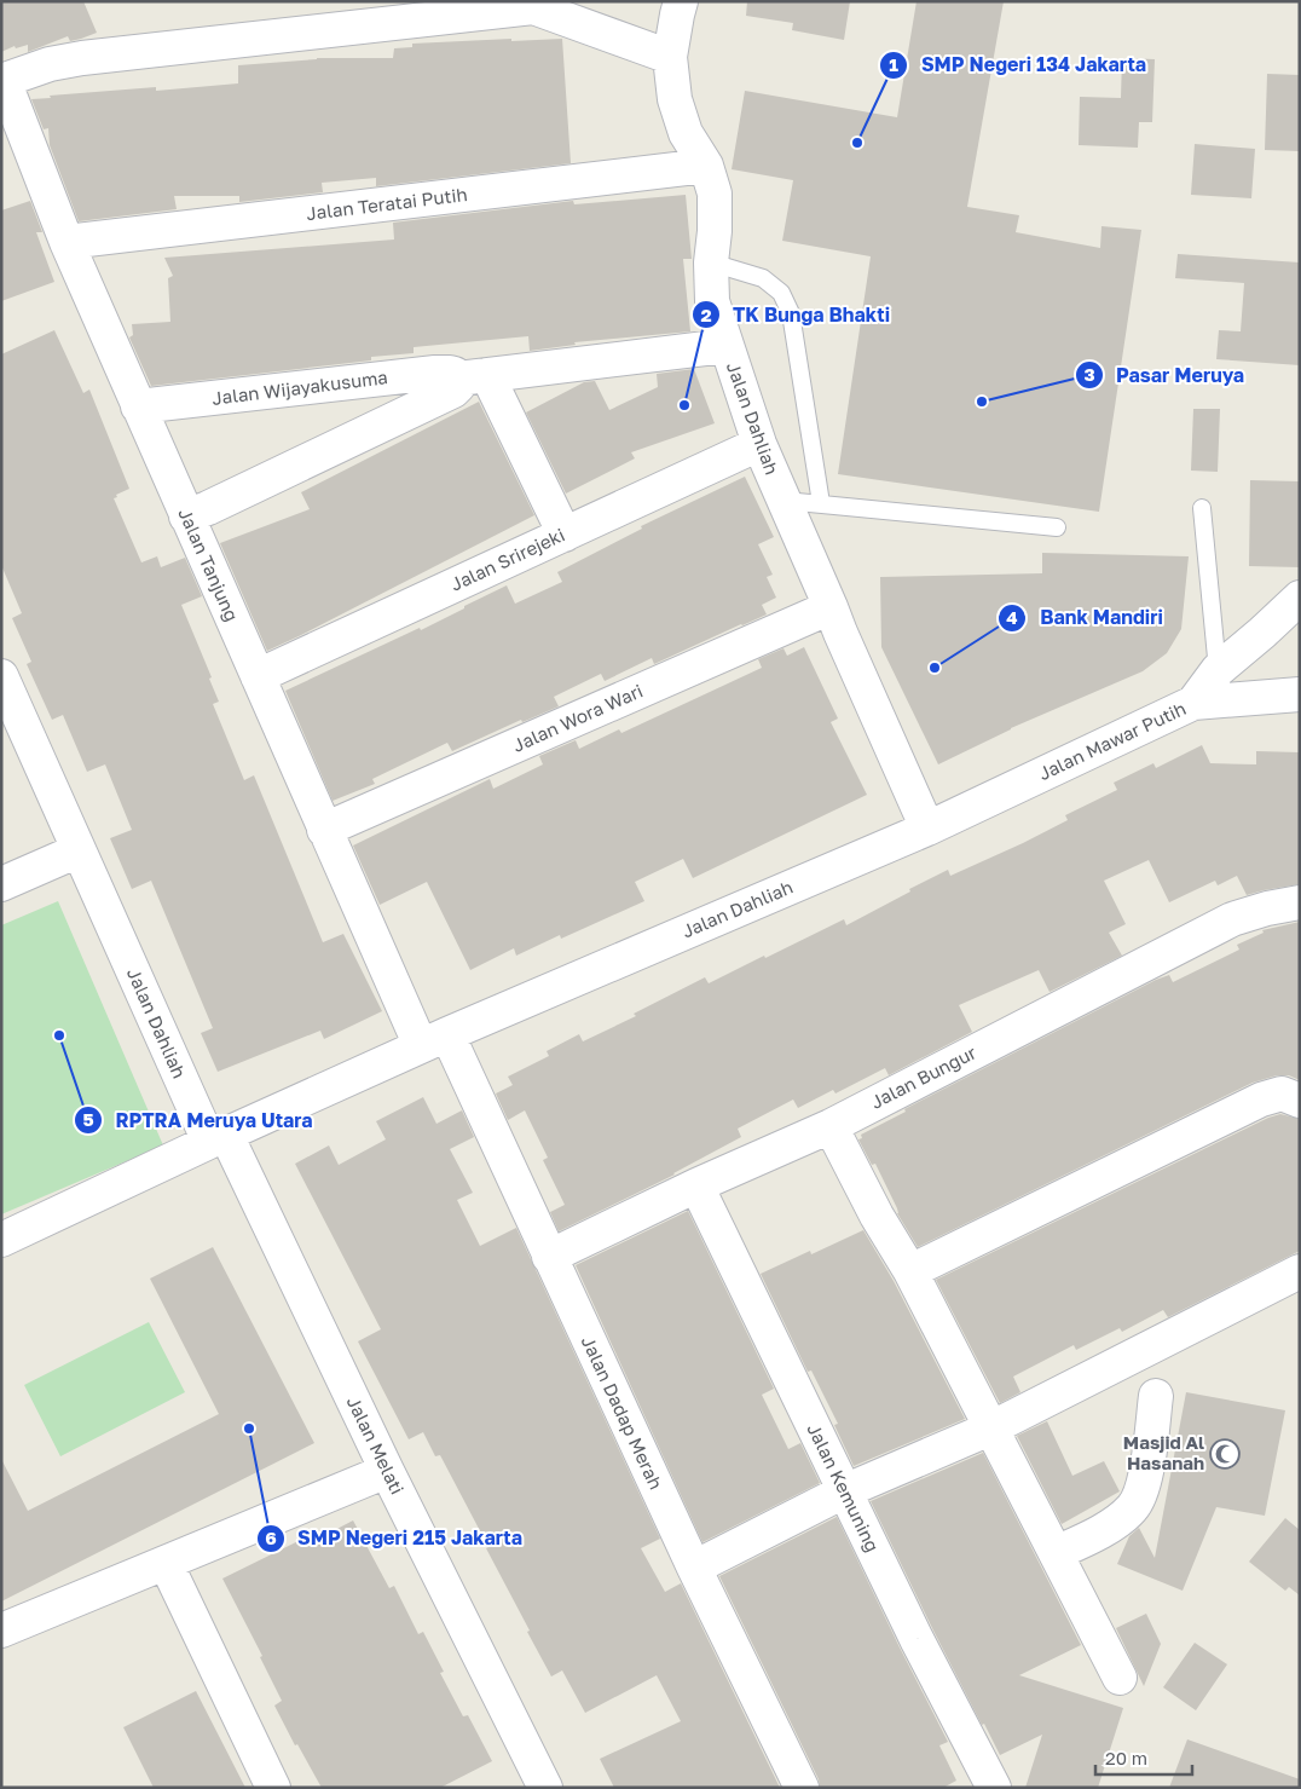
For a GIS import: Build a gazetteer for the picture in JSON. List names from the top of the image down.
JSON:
{
  "streets": {
    "street": [
      "Jalan Teratai Putih",
      "Jalan Wijayakusuma",
      "Jalan Dahliah",
      "Jalan Srirejeki",
      "Jalan Tanjung",
      "Jalan Wora Wari",
      "Jalan Mawar Putih",
      "Jalan Bungur",
      "Jalan Dadap Merah",
      "Jalan Melati",
      "Jalan Kemuning"
    ]
  },
  "crossings": [
    ["Jalan Teratai Putih", "Jalan Dahliah"],
    ["Jalan Teratai Putih", "Jalan Tanjung"],
    ["Jalan Wijayakusuma", "Jalan Dahliah"],
    ["Jalan Wijayakusuma", "Jalan Tanjung"],
    ["Jalan Dahliah", "Jalan Srirejeki"],
    ["Jalan Dahliah", "Jalan Tanjung"],
    ["Jalan Dahliah", "Jalan Wora Wari"],
    ["Jalan Dahliah", "Jalan Mawar Putih"],
    ["Jalan Dahliah", "Jalan Dadap Merah"],
    ["Jalan Dahliah", "Jalan Melati"],
    ["Jalan Srirejeki", "Jalan Tanjung"],
    ["Jalan Tanjung", "Jalan Wora Wari"],
    ["Jalan Tanjung", "Jalan Dadap Merah"],
    ["Jalan Bungur", "Jalan Dadap Merah"],
    ["Jalan Bungur", "Jalan Kemuning"]
  ],
  "places": {
    "other": [
      "SMP Negeri 134 Jakarta",
      "Pasar Meruya",
      "TK Bunga Bhakti",
      "Bank Mandiri",
      "RPTRA Meruya Utara",
      "SMP Negeri 215 Jakarta"
    ],
    "mosque": ["Masjid Al Hasanah"]
  },
  "scale_bar": "20 m"
}
